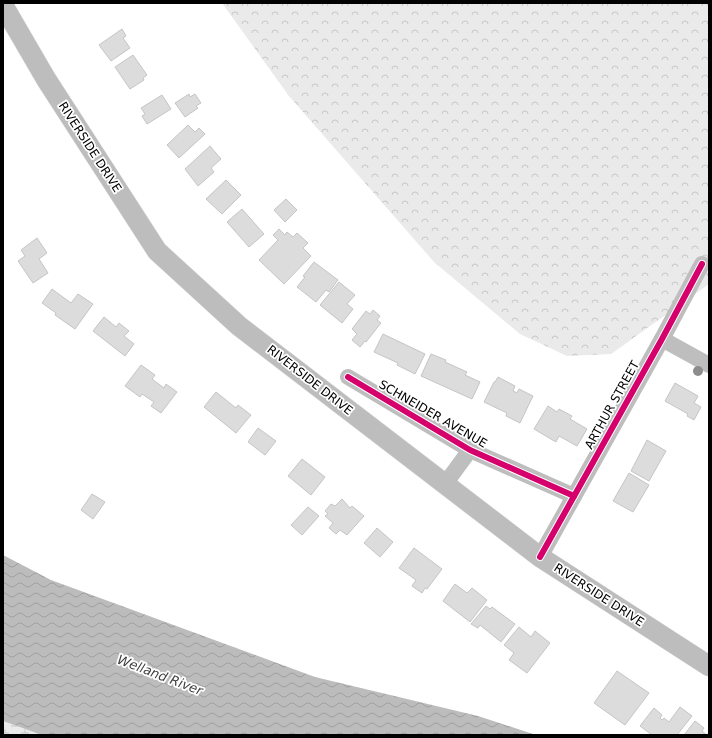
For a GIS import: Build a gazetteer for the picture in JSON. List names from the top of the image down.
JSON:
{
  "streets": {
    "main road": ["RIVERSIDE DRIVE"],
    "street": ["ARTHUR STREET", "SCHNEIDER AVENUE"]
  },
  "crossings": [
    ["RIVERSIDE DRIVE", "ARTHUR STREET"],
    ["ARTHUR STREET", "SCHNEIDER AVENUE"]
  ],
  "water": ["Welland River"]
}
